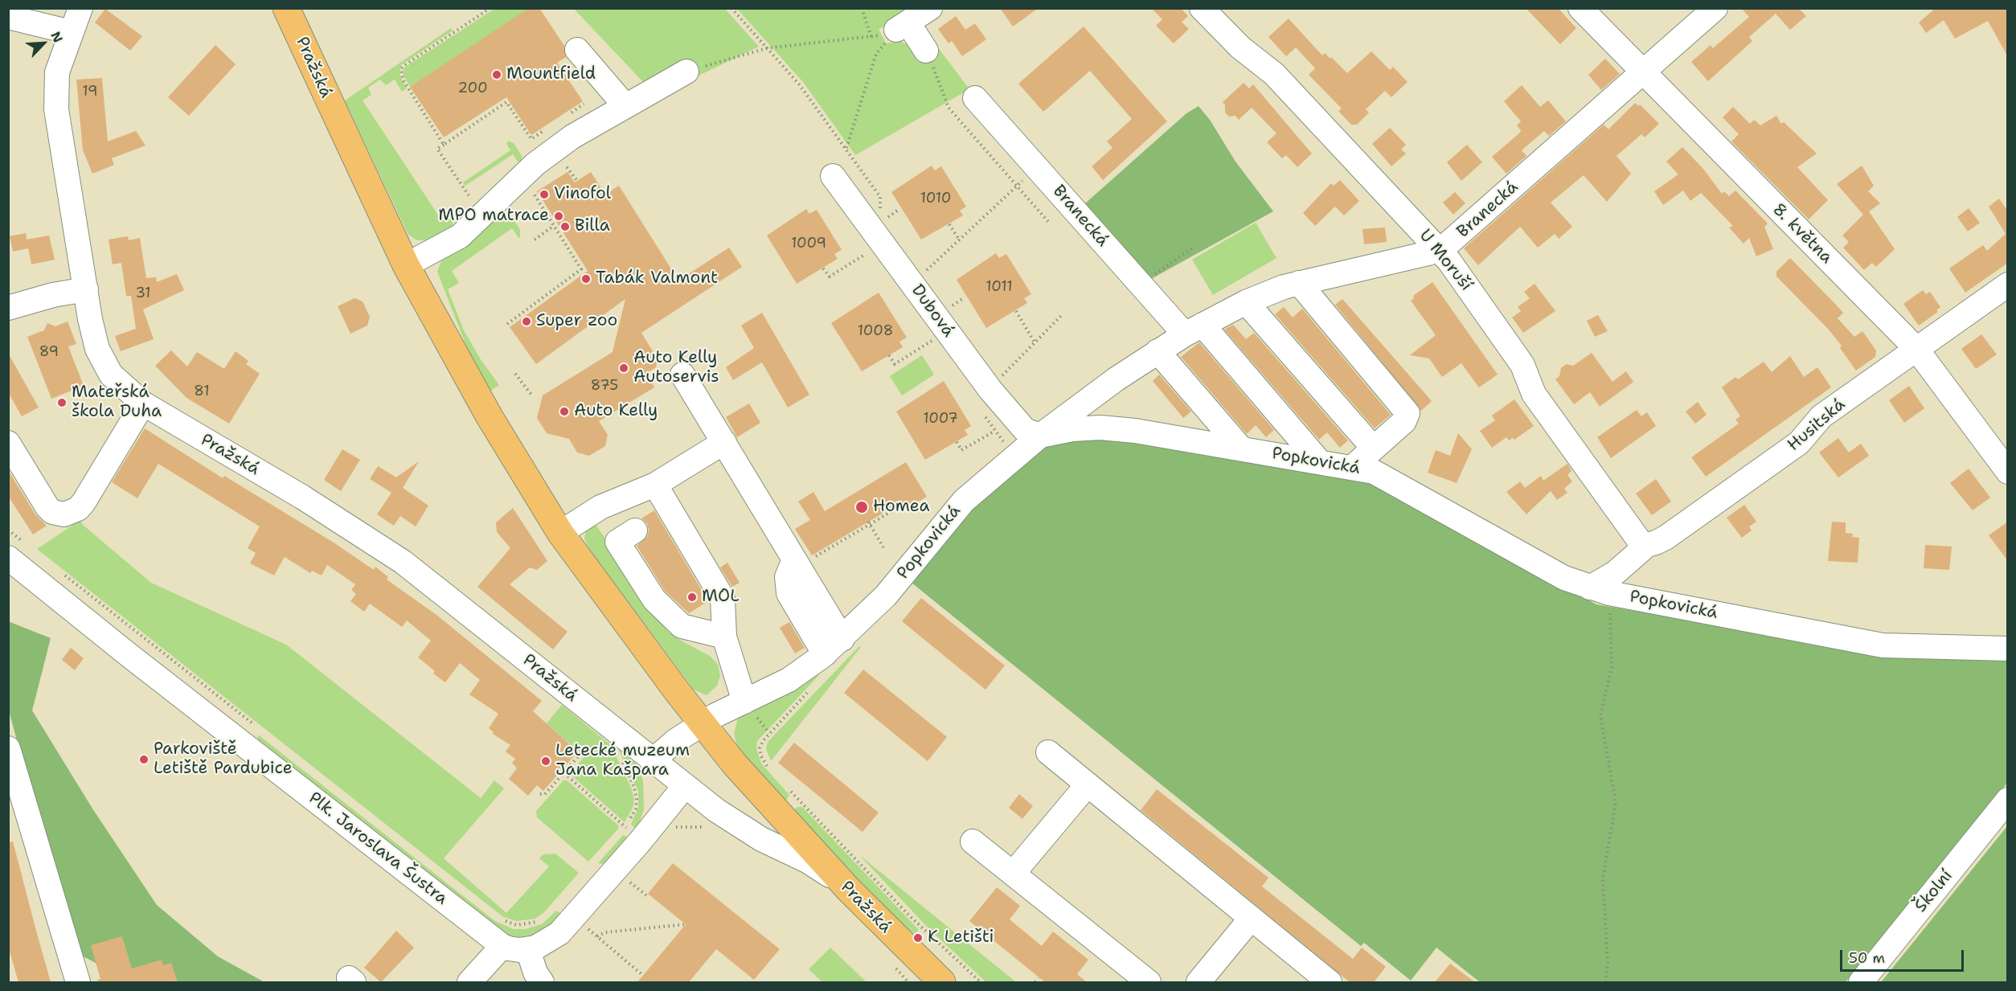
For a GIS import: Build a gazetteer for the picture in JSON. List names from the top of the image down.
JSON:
{
  "streets": {
    "main road": ["Pražská"],
    "street": [
      "Branecká",
      "8. května",
      "U Moruší",
      "Dubová",
      "Husitská",
      "Popkovická",
      "Plk. Jaroslava Šustra",
      "Školní"
    ]
  },
  "crossings": [
    ["Pražská", "Popkovická"],
    ["Branecká", "8. května"],
    ["Branecká", "U Moruší"],
    ["Branecká", "Dubová"],
    ["Branecká", "Popkovická"],
    ["8. května", "Husitská"],
    ["U Moruší", "Husitská"],
    ["Dubová", "Popkovická"],
    ["Husitská", "Popkovická"]
  ],
  "places": [
    "Mountfield",
    "Vinofol",
    "MPO matrace",
    "Billa",
    "Tabák Valmont",
    "Super zoo",
    "Auto Kelly Autoservis",
    "Mateřská škola Duha",
    "Auto Kelly",
    "Homea",
    "MOL",
    "Parkoviště Letiště Pardubice",
    "Letecké muzeum Jana Kašpara",
    "K Letišti"
  ],
  "house_numbers": [
    "200",
    "19",
    "1010",
    "1009",
    "1011",
    "31",
    "1008",
    "89",
    "875",
    "81",
    "1007"
  ],
  "scale_bar": "50 m",
  "north": "top right"
}
